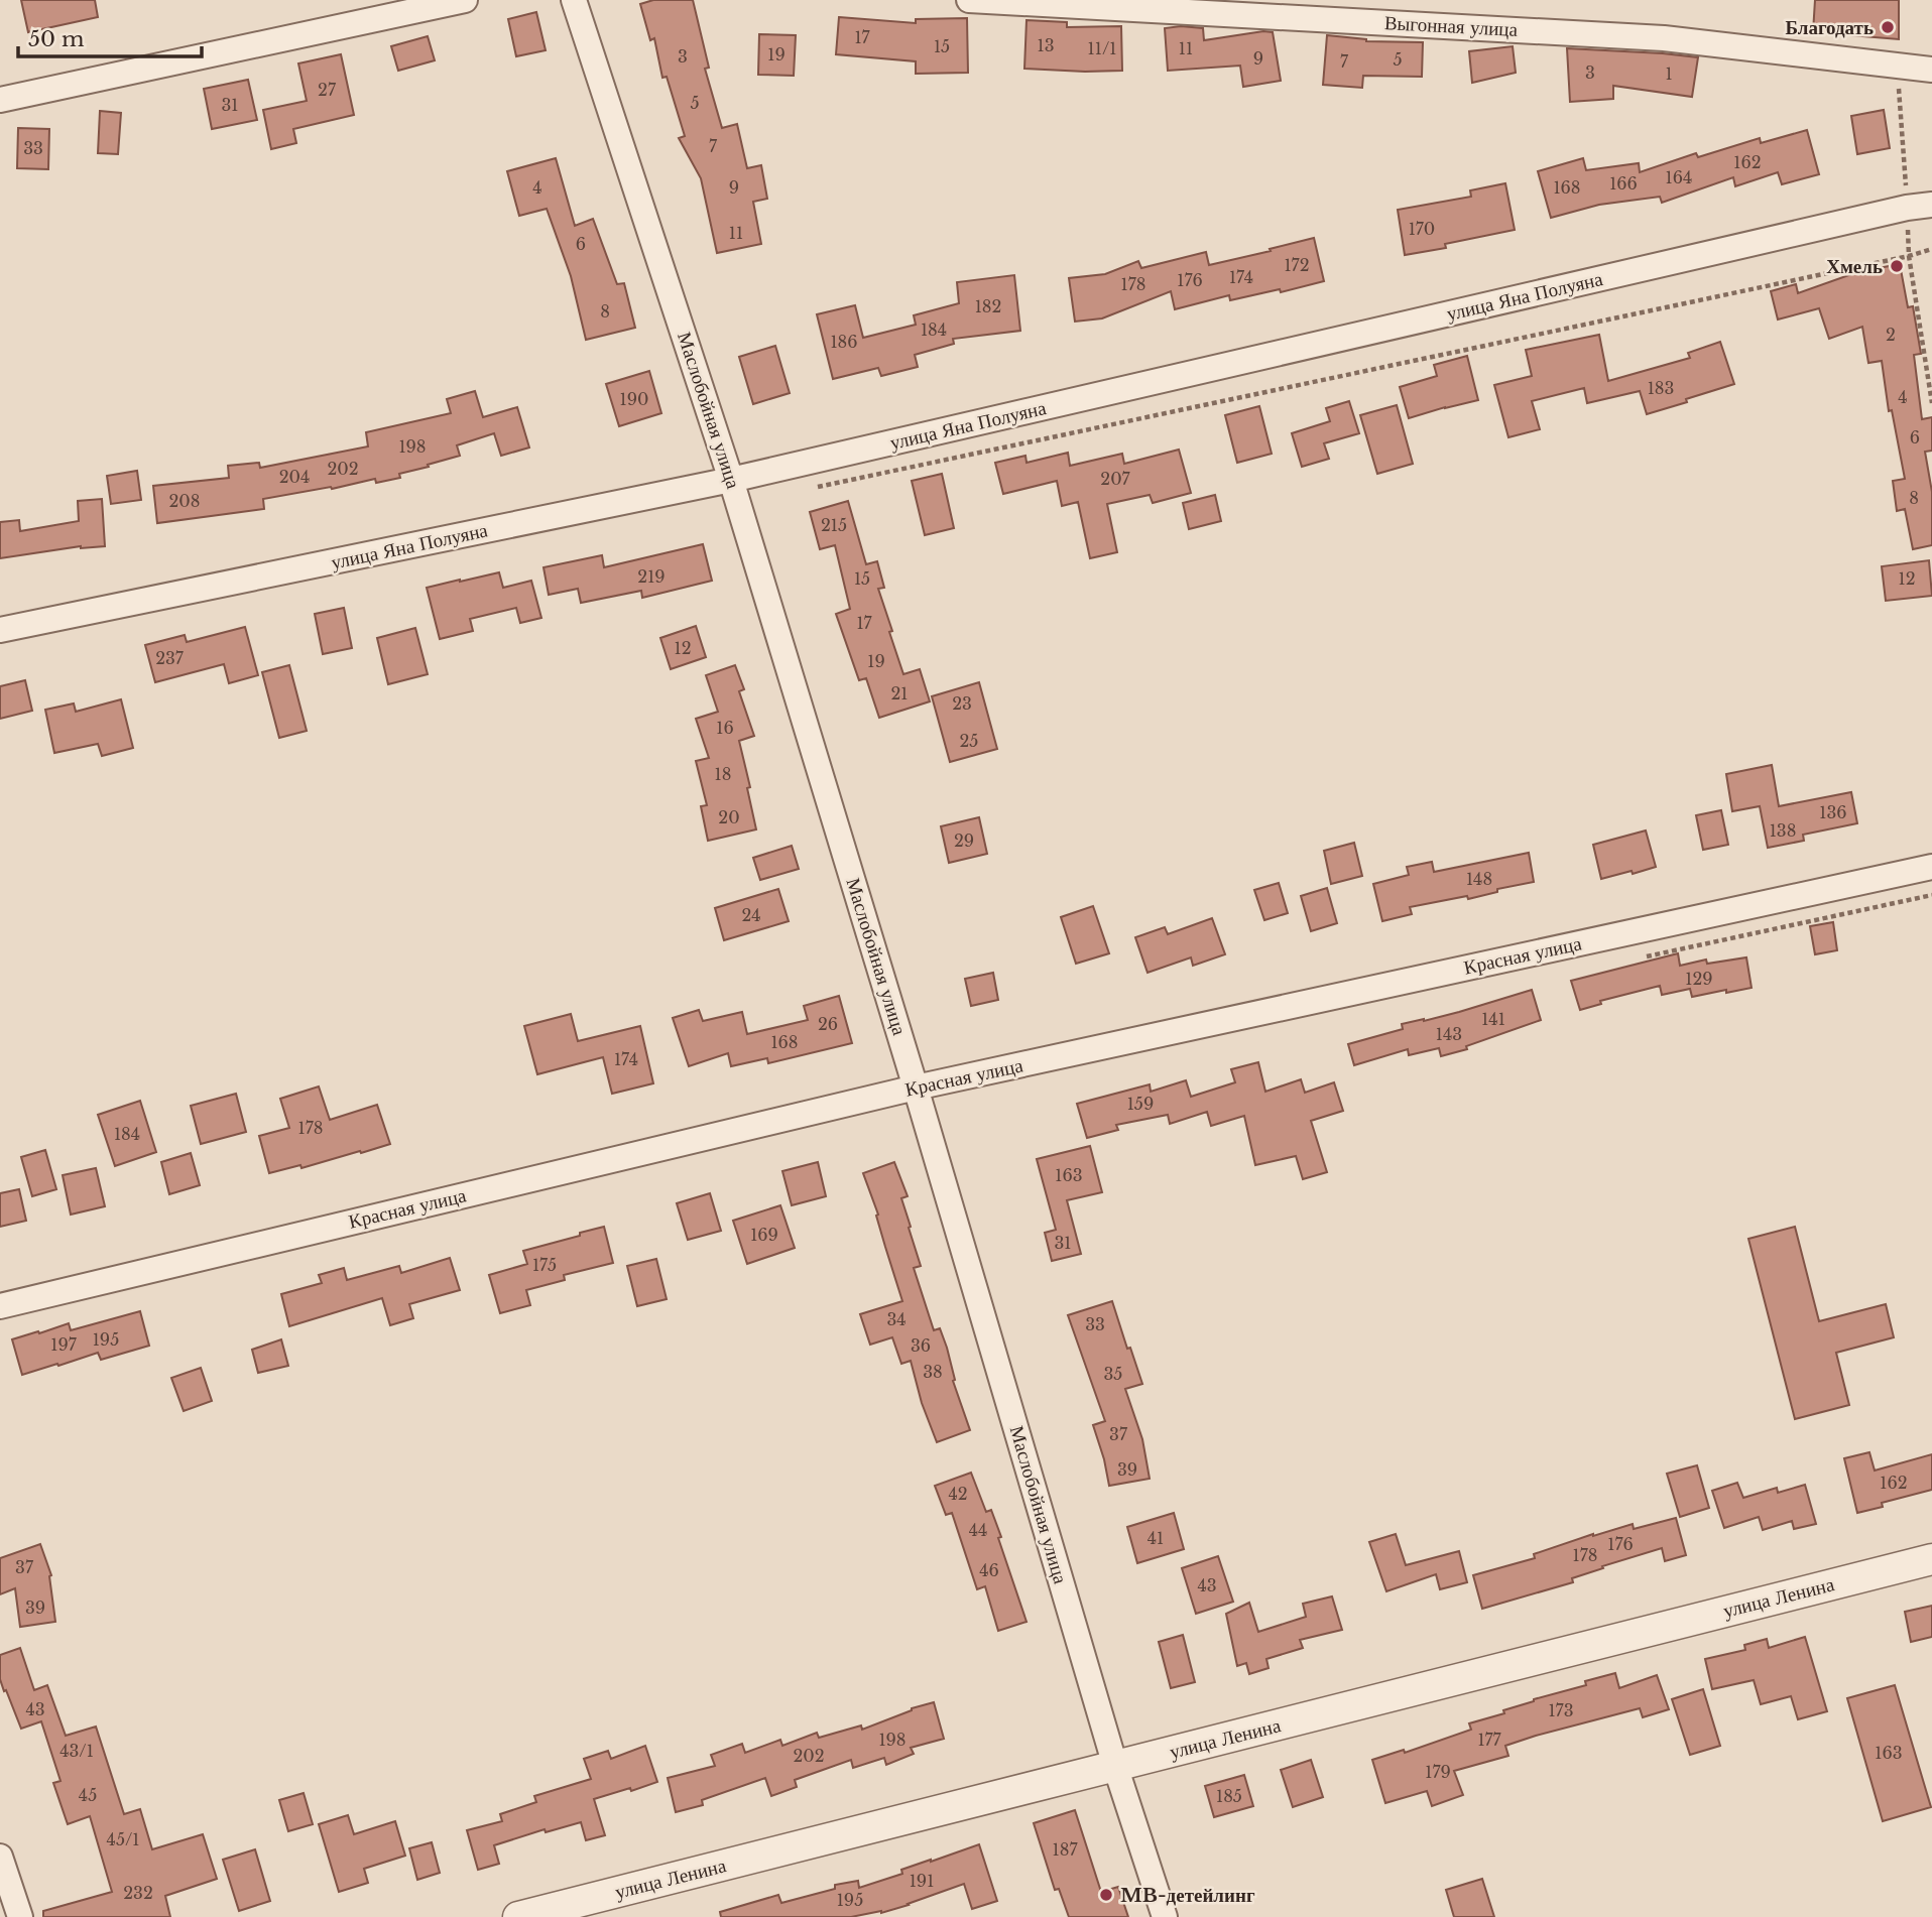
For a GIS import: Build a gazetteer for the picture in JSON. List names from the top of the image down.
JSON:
{
  "streets": {
    "street": [
      "Выгонная улица",
      "улица Яна Полуяна",
      "Маслобойная улица",
      "Красная улица",
      "улица Ленина"
    ]
  },
  "crossings": [
    ["улица Яна Полуяна", "Маслобойная улица"],
    ["Маслобойная улица", "Красная улица"],
    ["Маслобойная улица", "улица Ленина"]
  ],
  "places": ["Благодать", "Хмель", "MB-детейлинг"],
  "house_numbers": [
    "17",
    "13",
    "15",
    "11/1",
    "11",
    "19",
    "3",
    "9",
    "5",
    "7",
    "3",
    "1",
    "27",
    "5",
    "31",
    "7",
    "33",
    "162",
    "164",
    "166",
    "4",
    "9",
    "168",
    "170",
    "11",
    "6",
    "172",
    "174",
    "176",
    "178",
    "182",
    "8",
    "184",
    "2",
    "186",
    "183",
    "4",
    "190",
    "6",
    "198",
    "202",
    "204",
    "207",
    "8",
    "208",
    "215",
    "219",
    "15",
    "12",
    "17",
    "12",
    "237",
    "19",
    "21",
    "23",
    "16",
    "25",
    "18",
    "136",
    "20",
    "138",
    "29",
    "148",
    "24",
    "129",
    "141",
    "26",
    "143",
    "168",
    "174",
    "159",
    "178",
    "184",
    "163",
    "169",
    "31",
    "175",
    "34",
    "33",
    "195",
    "197",
    "36",
    "38",
    "35",
    "37",
    "39",
    "162",
    "42",
    "44",
    "41",
    "176",
    "178",
    "37",
    "46",
    "43",
    "39",
    "43",
    "173",
    "198",
    "177",
    "43/1",
    "163",
    "202",
    "179",
    "45",
    "185",
    "45/1",
    "187",
    "191",
    "232",
    "195"
  ],
  "scale_bar": "50 m"
}
